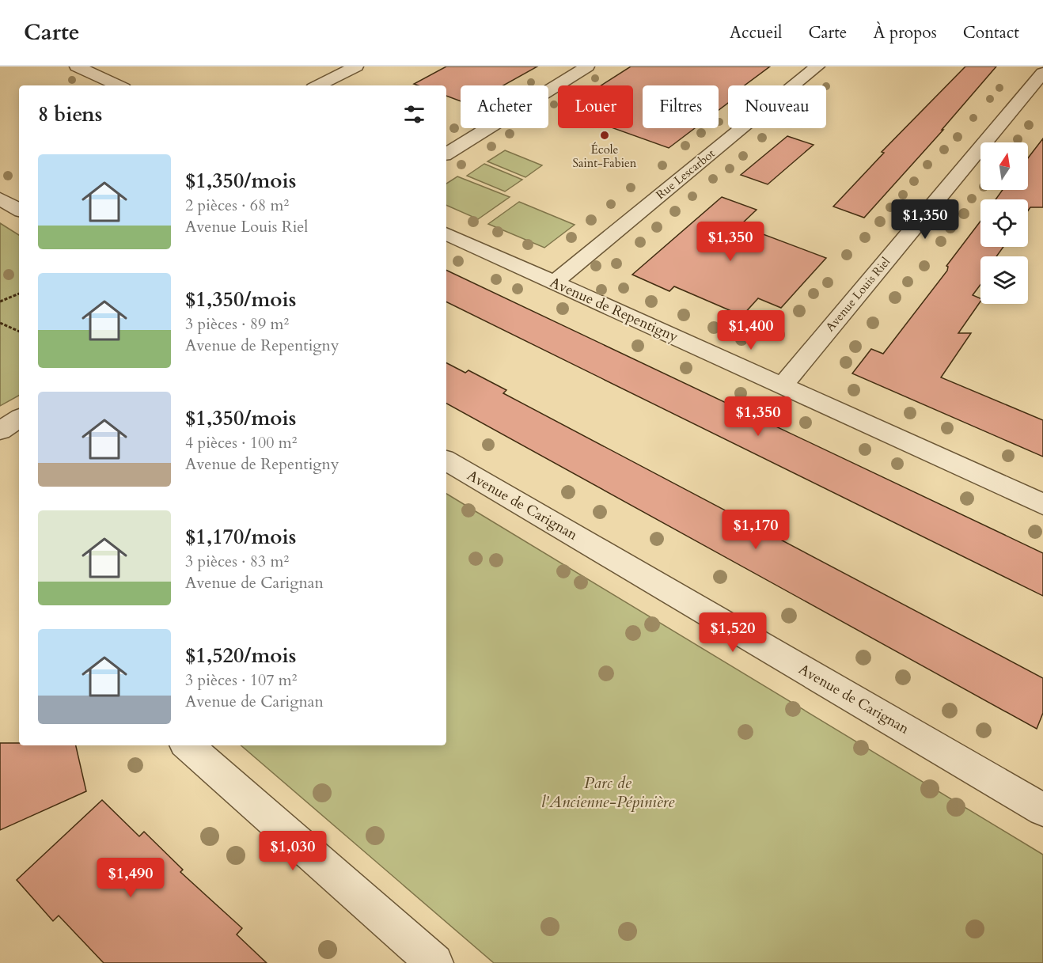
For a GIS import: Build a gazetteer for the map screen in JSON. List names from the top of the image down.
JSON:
{
  "streets": {
    "street": [
      "Rue Lescarbot",
      "Avenue Louis Riel",
      "Avenue de Repentigny",
      "Avenue de Carignan"
    ]
  },
  "crossings": [
    ["Rue Lescarbot", "Avenue de Repentigny"],
    ["Avenue Louis Riel", "Avenue de Repentigny"]
  ],
  "parks": ["Parc de l'Ancienne-Pépinière"],
  "places": ["École Saint-Fabien"],
  "north": "top",
  "page": {
    "header": "Carte",
    "nav": [
      "Accueil",
      "Carte",
      "À propos",
      "Contact"
    ],
    "chip": [
      "Acheter",
      "Louer",
      "Filtres",
      "Nouveau"
    ],
    "heading": "8 biens",
    "list": [
      {
        "name": "$1,350/mois",
        "note": "2 pièces · 68 m² · Avenue Louis Riel"
      },
      {
        "name": "$1,350/mois",
        "note": "3 pièces · 89 m² · Avenue de Repentigny"
      },
      {
        "name": "$1,350/mois",
        "note": "4 pièces · 100 m² · Avenue de Repentigny"
      },
      {
        "name": "$1,170/mois",
        "note": "3 pièces · 83 m² · Avenue de Carignan"
      },
      {
        "name": "$1,520/mois",
        "note": "3 pièces · 107 m² · Avenue de Carignan"
      }
    ],
    "price": [
      "$1,350",
      "$1,350",
      "$1,400",
      "$1,350",
      "$1,170",
      "$1,520",
      "$1,030",
      "$1,490"
    ]
  }
}
